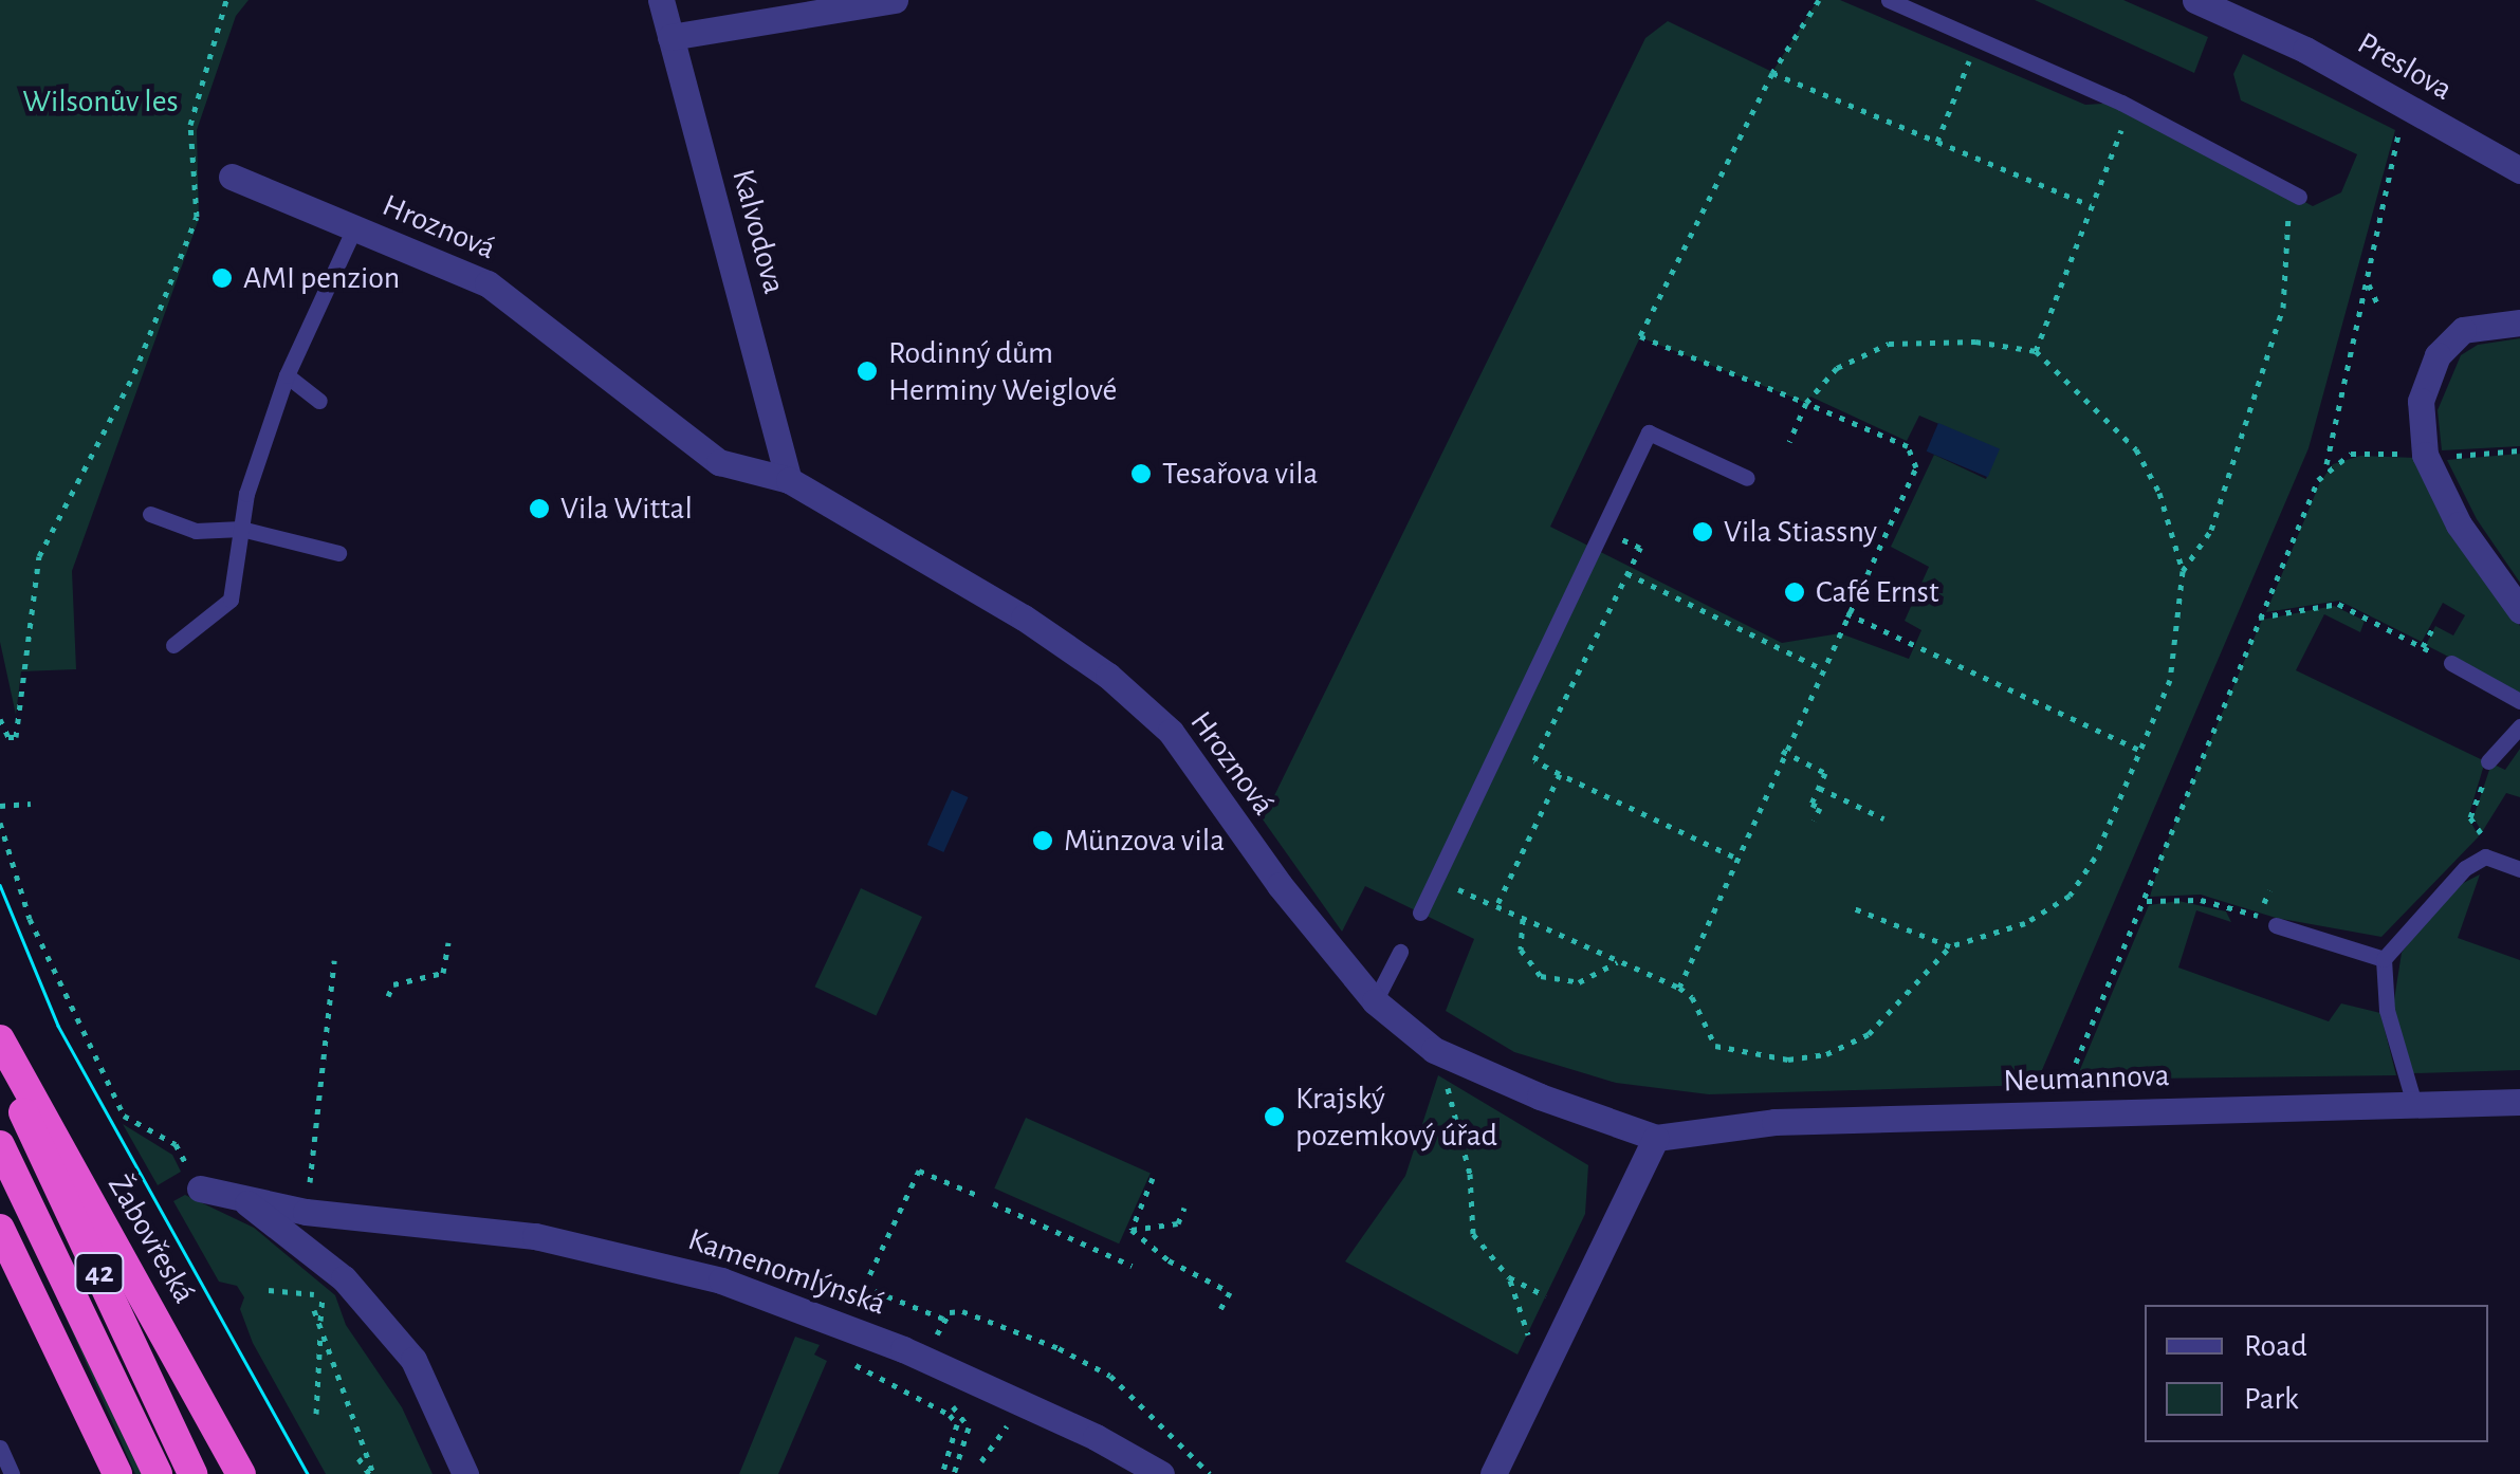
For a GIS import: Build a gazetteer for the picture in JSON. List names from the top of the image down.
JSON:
{
  "streets": {
    "highway": ["Žabovřeská", "42"],
    "street": [
      "Preslova",
      "Hroznová",
      "Kalvodova",
      "Neumannova",
      "Kamenomlýnská"
    ]
  },
  "crossings": [
    ["Hroznová", "Kalvodova"],
    ["Hroznová", "Neumannova"],
    ["Žabovřeská", "42"]
  ],
  "parks": ["Wilsonův les"],
  "places": [
    "AMI penzion",
    "Rodinný dům Herminy Weiglové",
    "Tesařova vila",
    "Vila Wittal",
    "Vila Stiassny",
    "Café Ernst",
    "Münzova vila",
    "Krajský pozemkový úřad"
  ],
  "legend": ["Road", "Park"]
}
